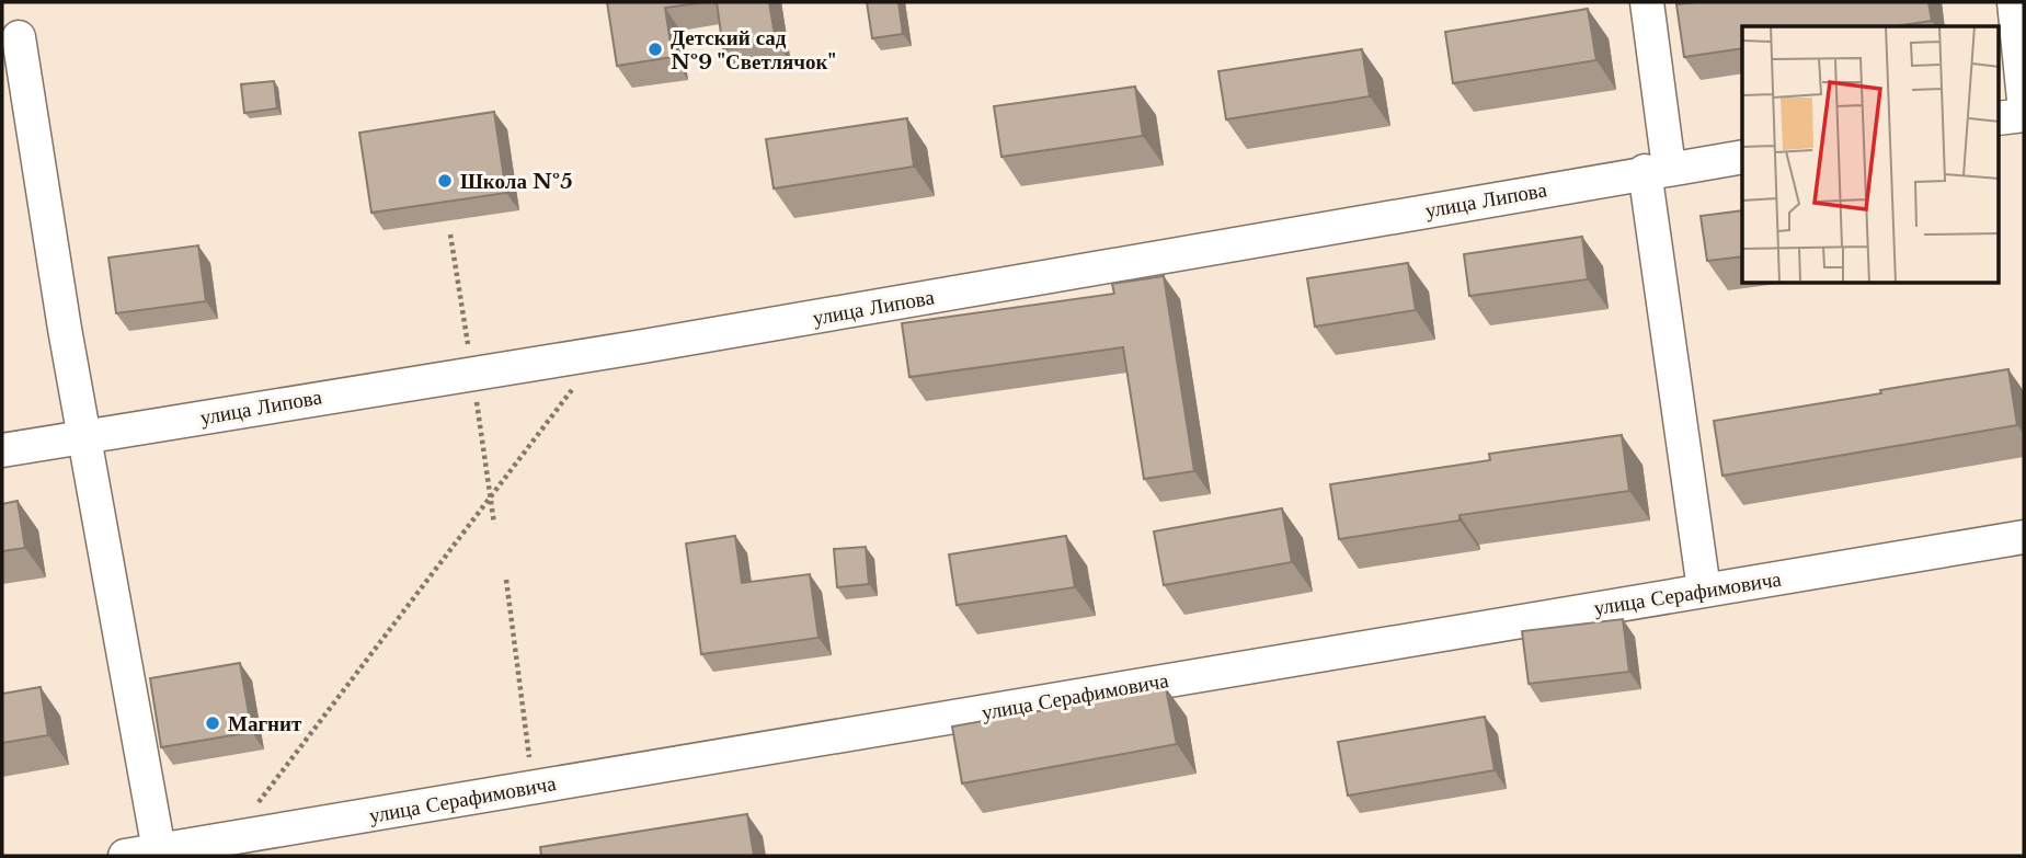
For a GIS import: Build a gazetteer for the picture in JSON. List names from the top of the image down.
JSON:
{
  "streets": {
    "street": ["улица Липова", "улица Серафимовича"]
  },
  "places": ["Детский сад №9 \"Светлячок\"", "Школа №5", "Магнит"]
}
